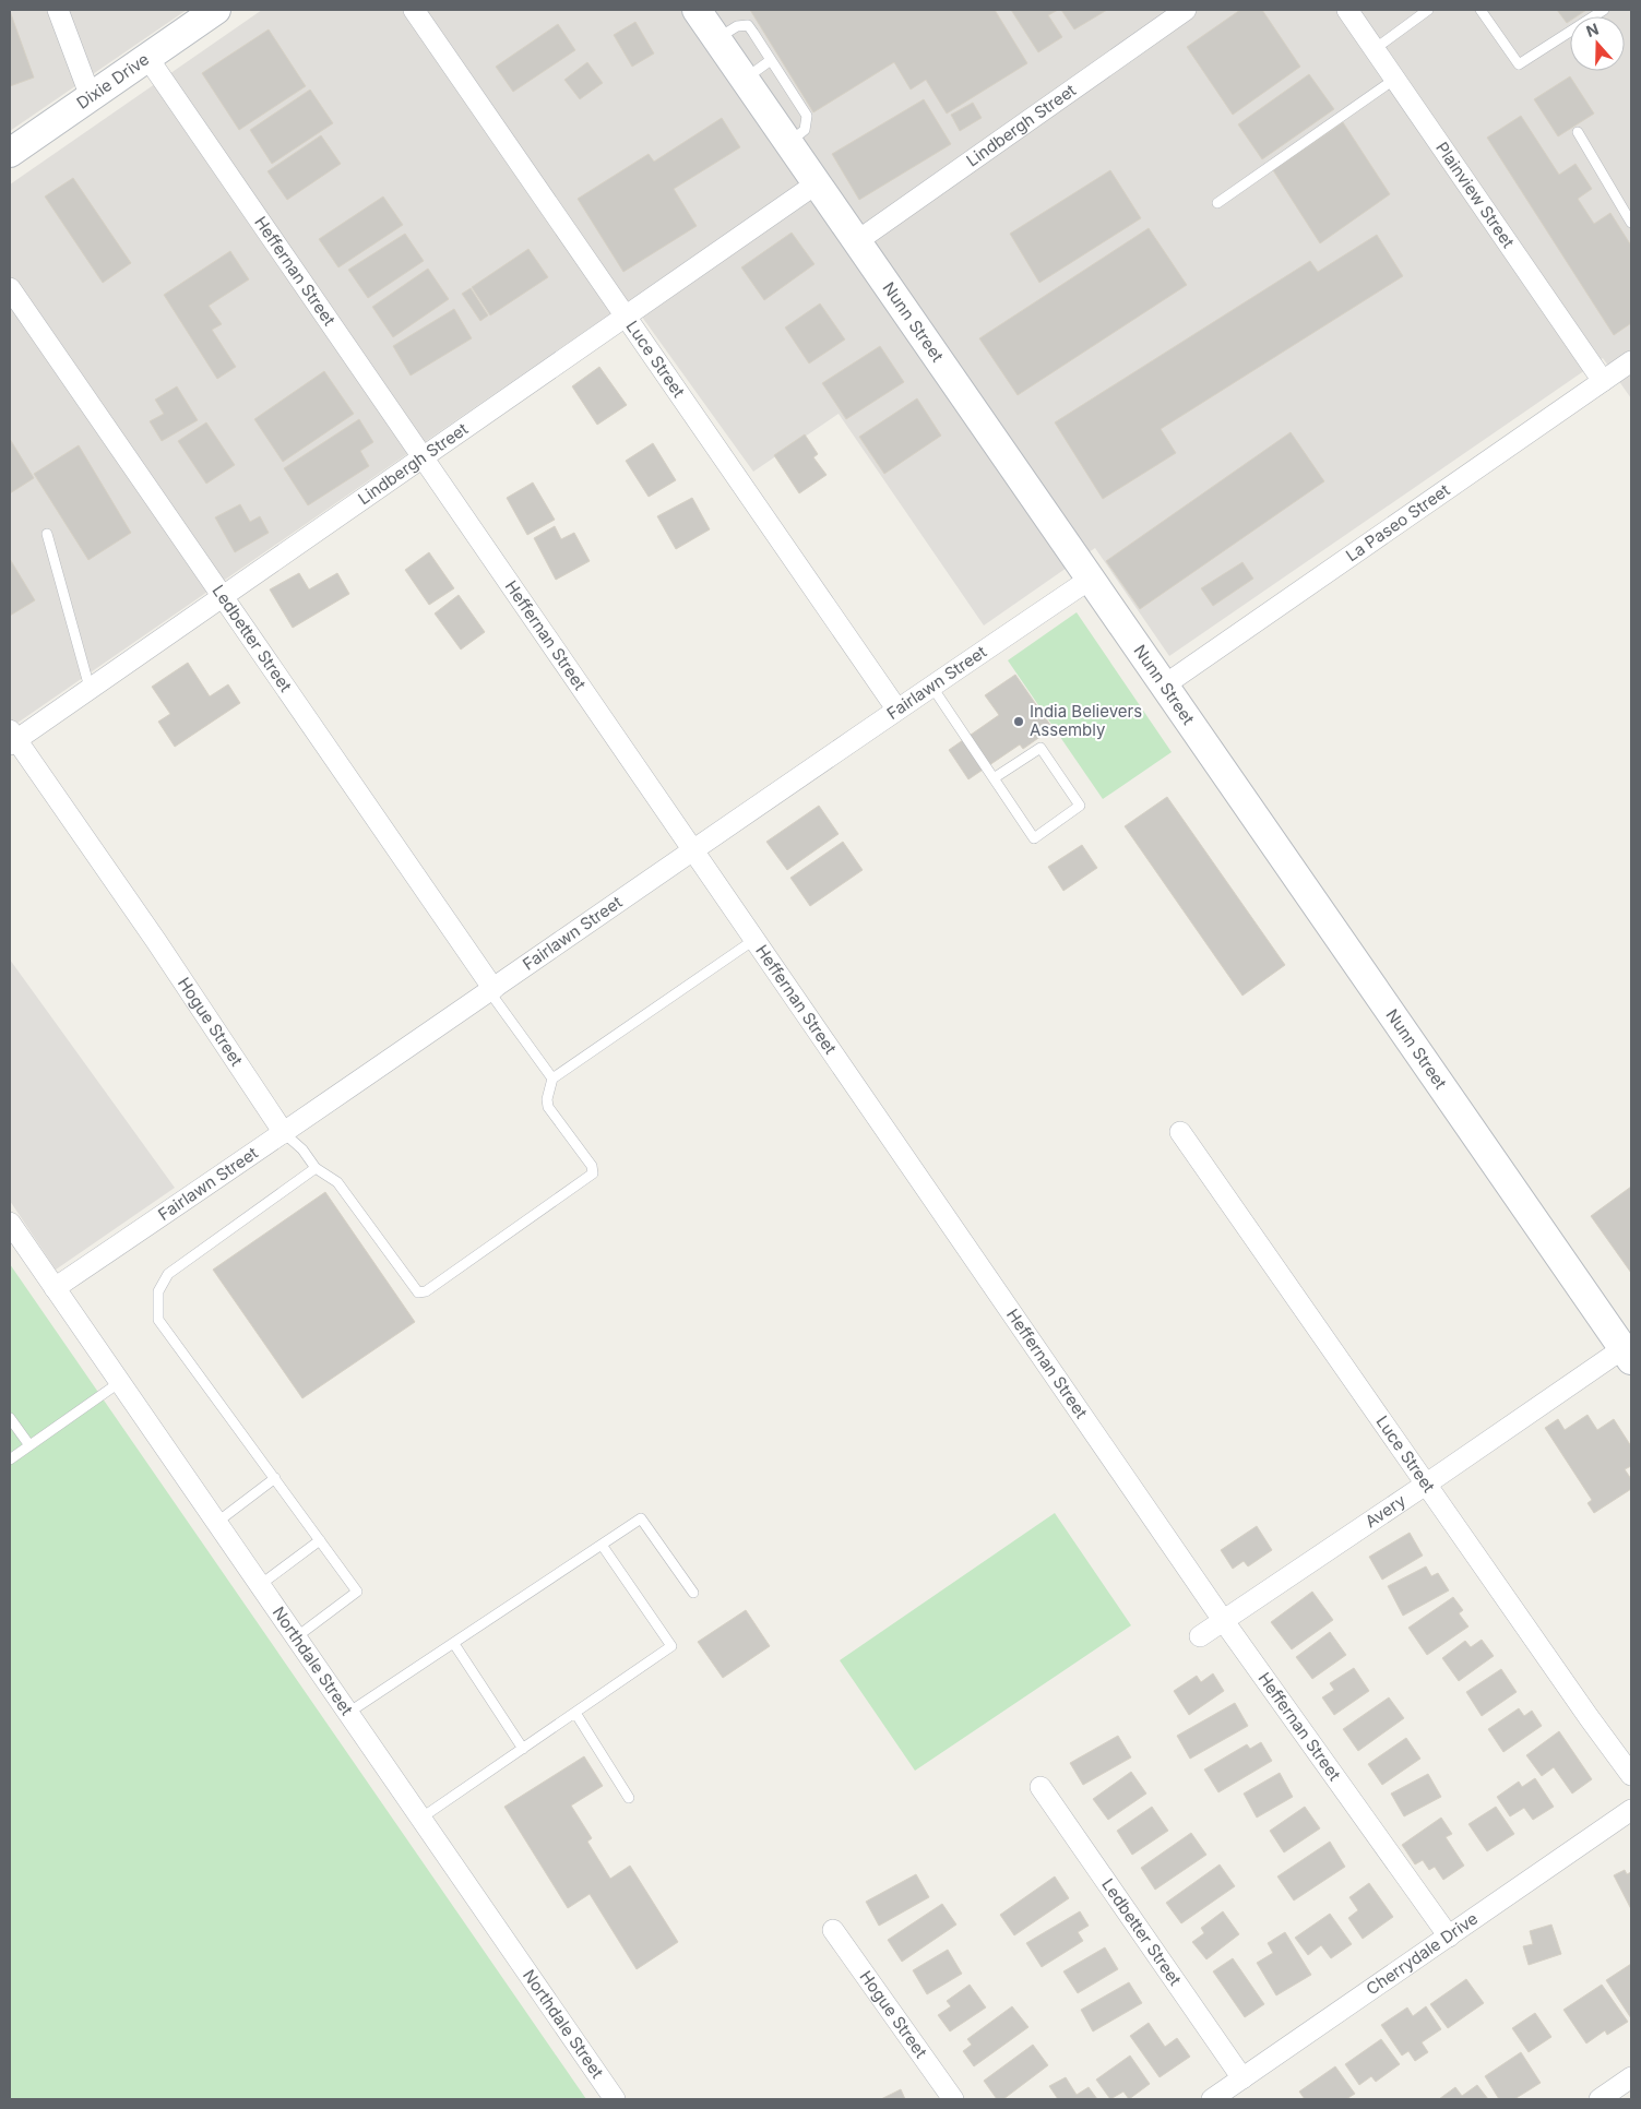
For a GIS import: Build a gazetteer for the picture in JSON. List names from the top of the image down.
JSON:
{
  "streets": {
    "street": [
      "Dixie Drive",
      "Lindbergh Street",
      "Plainview Street",
      "Heffernan Street",
      "Nunn Street",
      "Luce Street",
      "La Paseo Street",
      "Ledbetter Street",
      "Fairlawn Street",
      "Hogue Street",
      "Avery",
      "Northdale Street",
      "Cherrydale Drive"
    ]
  },
  "crossings": [
    ["Dixie Drive", "Heffernan Street"],
    ["Lindbergh Street", "Heffernan Street"],
    ["Lindbergh Street", "Nunn Street"],
    ["Lindbergh Street", "Luce Street"],
    ["Lindbergh Street", "Ledbetter Street"],
    ["Lindbergh Street", "Hogue Street"],
    ["Plainview Street", "La Paseo Street"],
    ["Heffernan Street", "Fairlawn Street"],
    ["Heffernan Street", "Avery"],
    ["Heffernan Street", "Cherrydale Drive"],
    ["Nunn Street", "La Paseo Street"],
    ["Nunn Street", "Fairlawn Street"],
    ["Nunn Street", "Avery"],
    ["Luce Street", "Fairlawn Street"],
    ["Luce Street", "Avery"],
    ["Ledbetter Street", "Fairlawn Street"],
    ["Ledbetter Street", "Cherrydale Drive"],
    ["Fairlawn Street", "Hogue Street"],
    ["Fairlawn Street", "Northdale Street"]
  ],
  "places": ["India Believers Assembly"],
  "north": "top"
}
